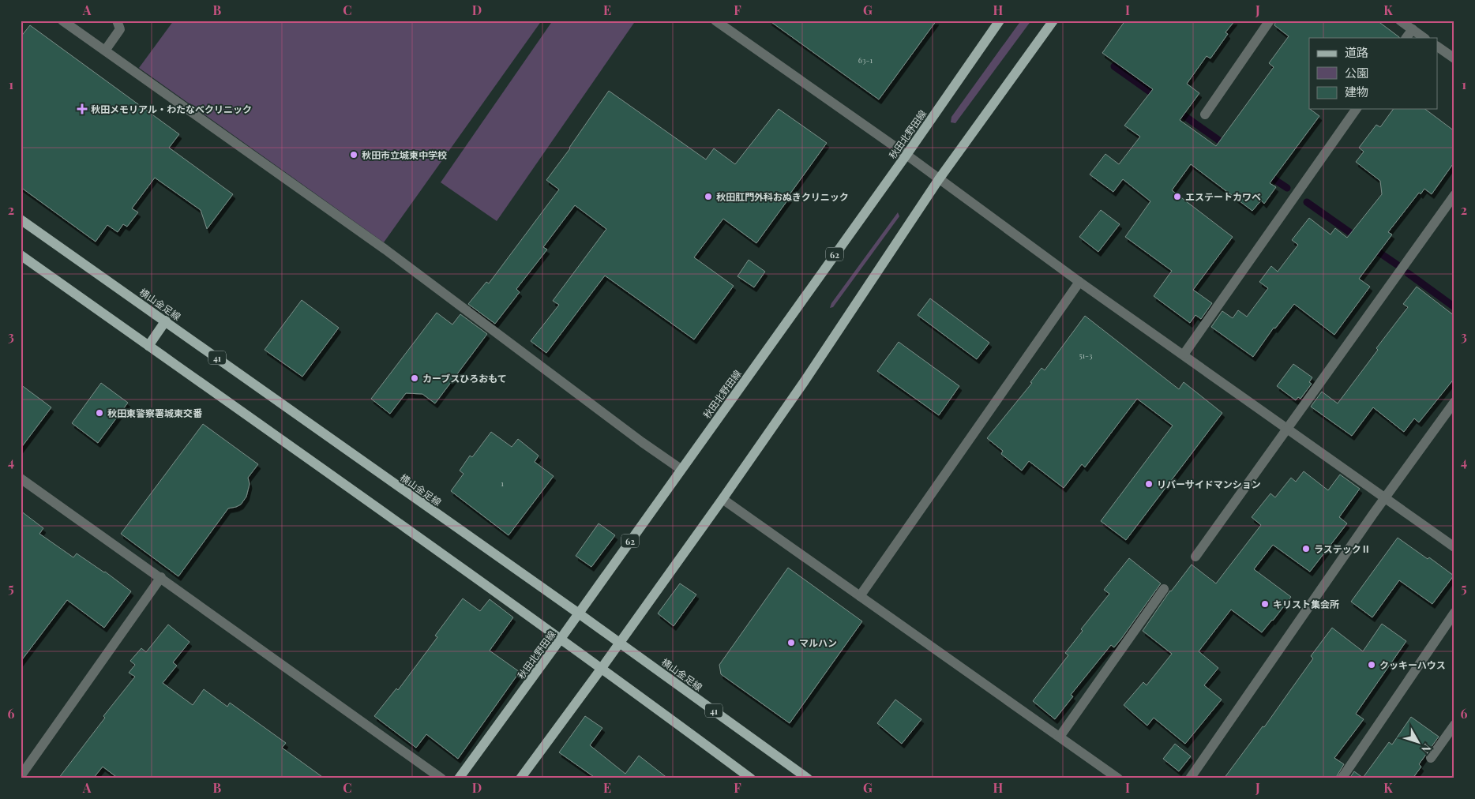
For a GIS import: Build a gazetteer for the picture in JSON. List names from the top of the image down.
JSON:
{
  "streets": {
    "main road": [
      "秋田北野田線",
      "62",
      "横山金足線",
      "41"
    ]
  },
  "crossings": [
    ["秋田北野田線", "横山金足線"]
  ],
  "places": {
    "health": ["秋田メモリアル・わたなべクリニック"],
    "other": [
      "秋田市立城東中学校",
      "秋田肛門外科おぬきクリニック",
      "エステートカワベ",
      "カーブスひろおもて",
      "秋田東警察署城東交番",
      "リバーサイドマンション",
      "ラステックⅡ",
      "キリスト集会所",
      "マルハン",
      "クッキーハウス"
    ]
  },
  "house_numbers": ["63-1", "51-3", "1"],
  "legend": ["道路", "公園", "建物"],
  "north": "bottom right",
  "grid": {
    "columns": [
      "A",
      "B",
      "C",
      "D",
      "E",
      "F",
      "G",
      "H",
      "I",
      "J",
      "K"
    ],
    "rows": [
      "1",
      "2",
      "3",
      "4",
      "5",
      "6"
    ]
  }
}
